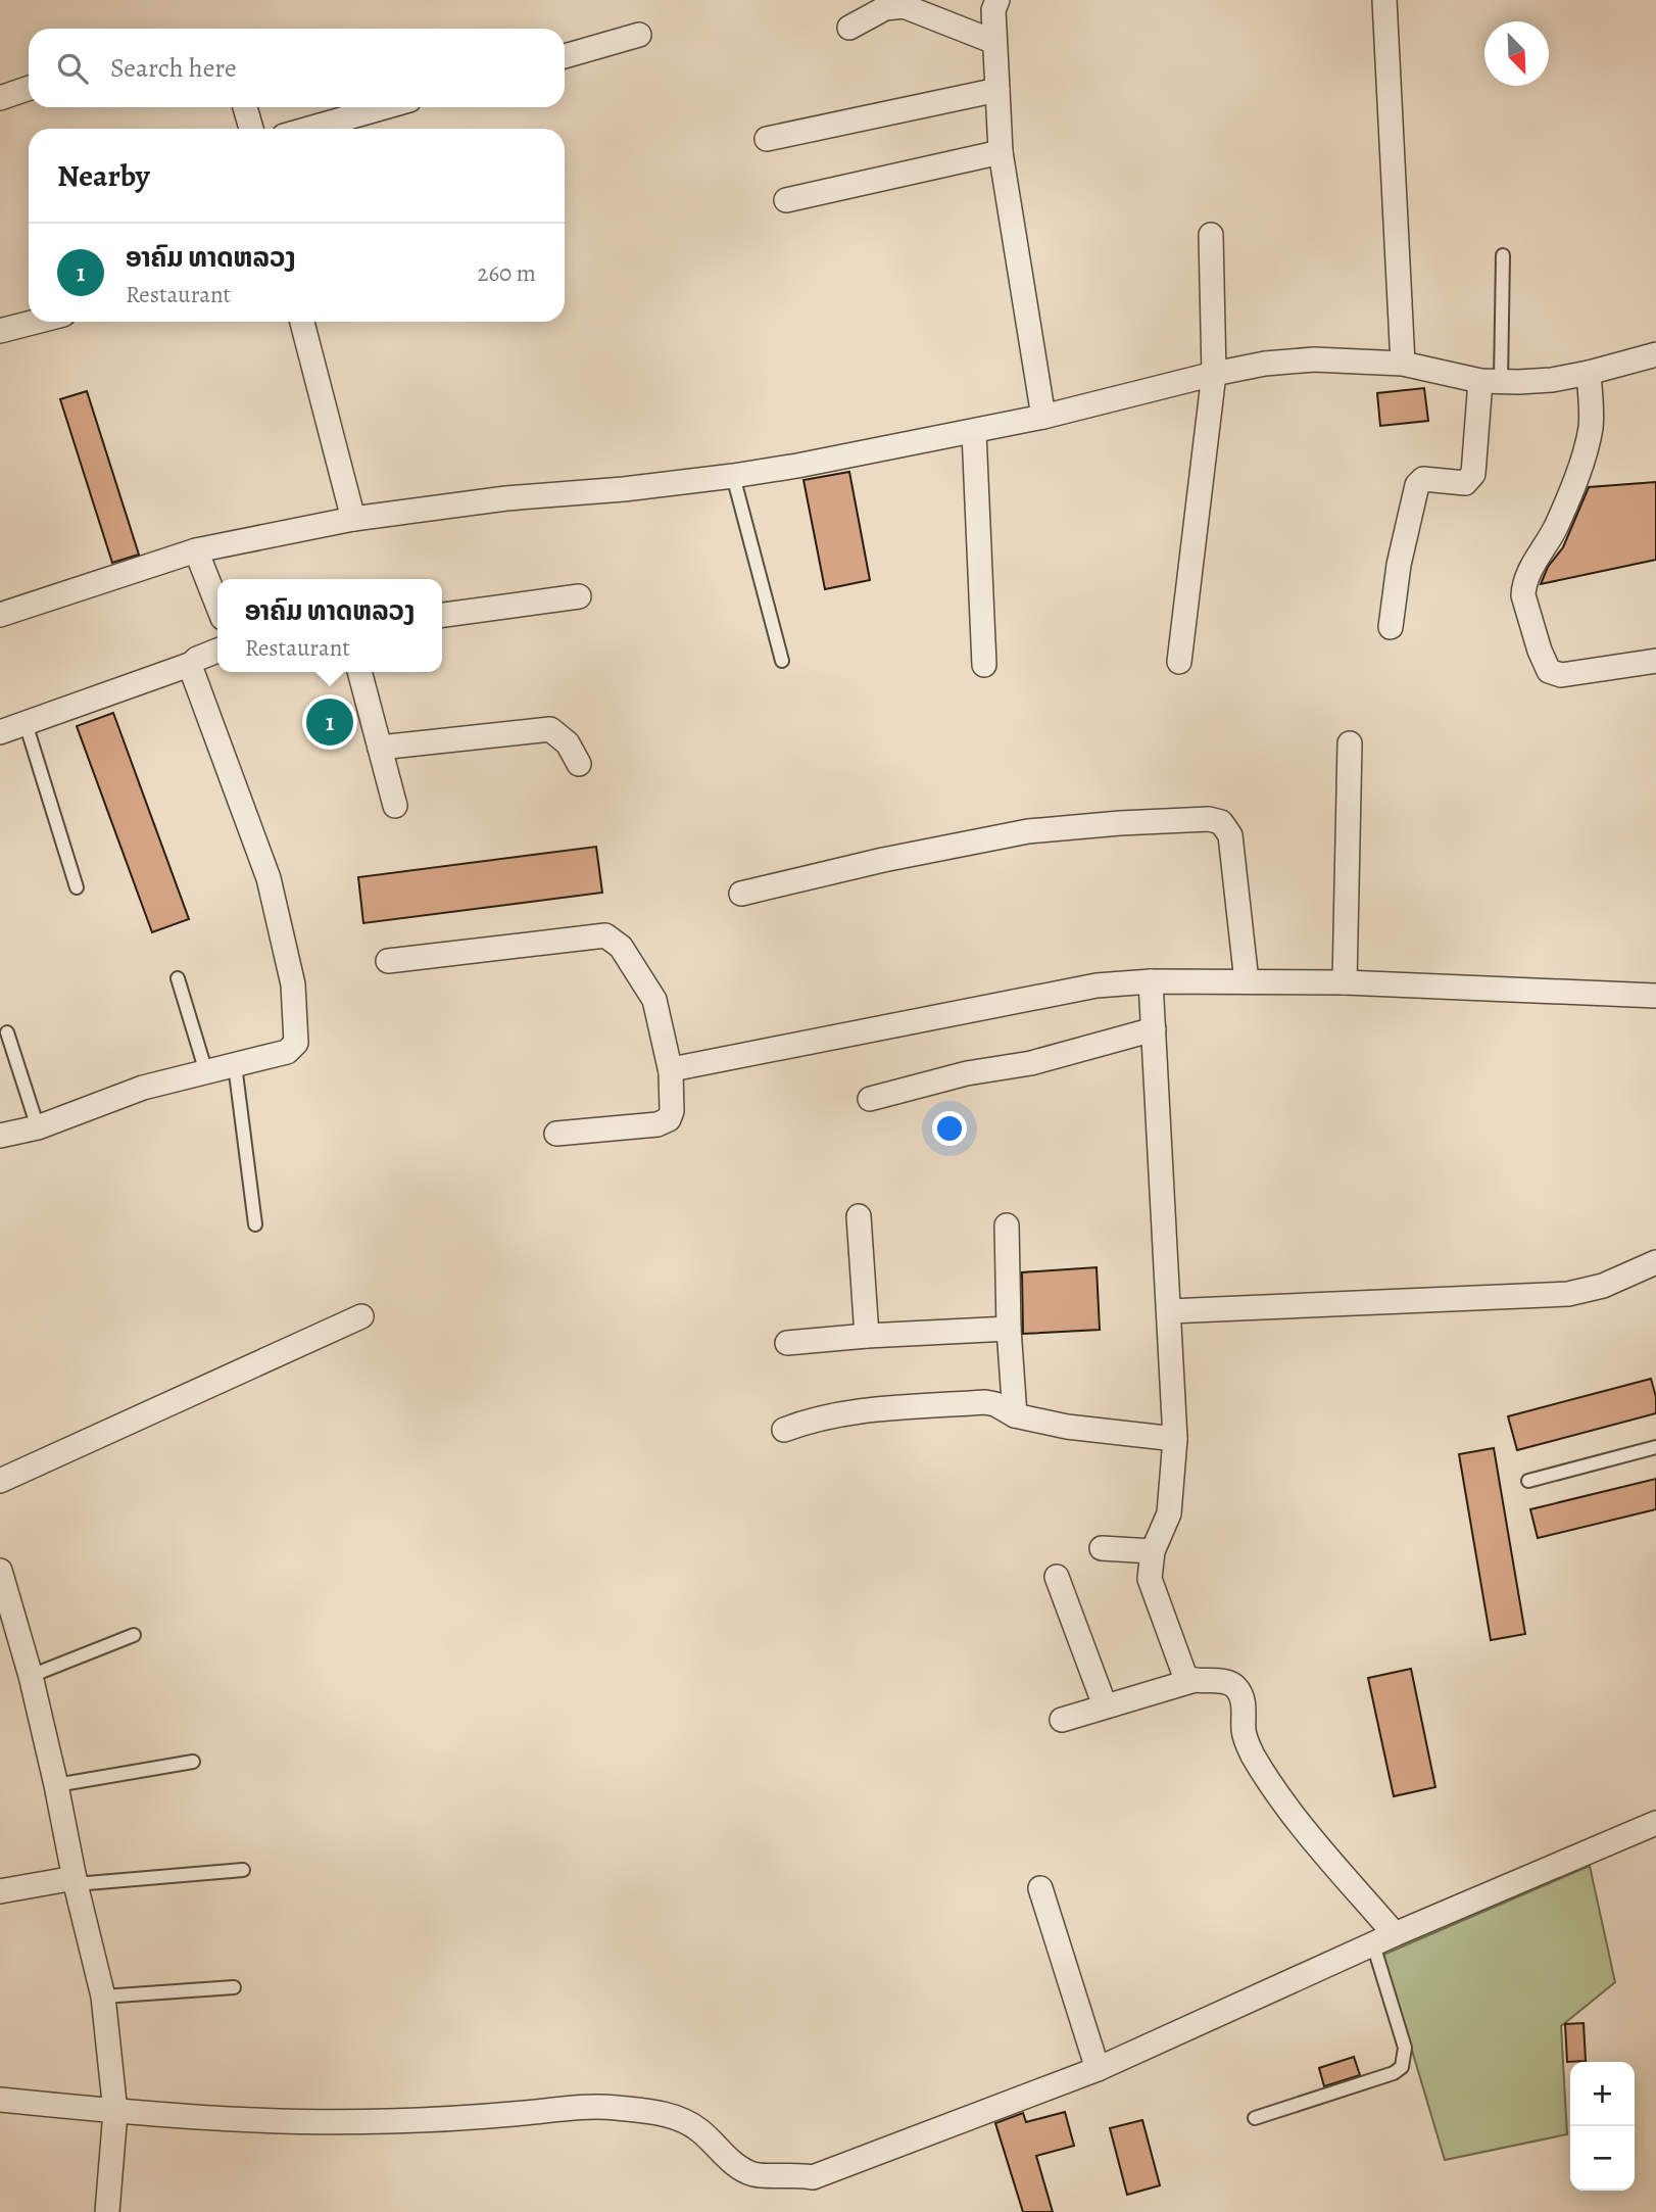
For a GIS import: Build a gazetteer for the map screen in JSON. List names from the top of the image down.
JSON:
{
  "north": "bottom right",
  "page": {
    "search": "Search here",
    "heading": "Nearby",
    "list": [
      {
        "mark": "1",
        "name": "ອາຄົມ ທາດຫລວງ",
        "note": "Restaurant",
        "value": "260 m"
      }
    ],
    "popup": ["ອາຄົມ ທາດຫລວງ", "Restaurant"],
    "pins": "1",
    "map_buttons": ["+", "−"]
  }
}
